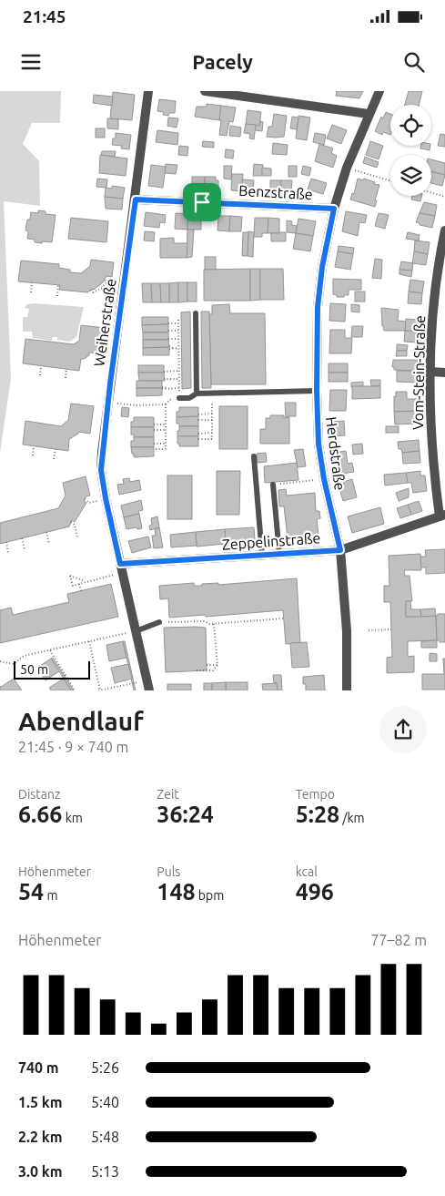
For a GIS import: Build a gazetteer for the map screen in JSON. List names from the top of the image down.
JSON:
{
  "streets": {
    "street": [
      "Benzstraße",
      "Weiherstraße",
      "Vom-Stein-Straße",
      "Herdstraße",
      "Zeppelinstraße"
    ]
  },
  "crossings": [
    ["Benzstraße", "Weiherstraße"],
    ["Benzstraße", "Herdstraße"],
    ["Weiherstraße", "Zeppelinstraße"],
    ["Vom-Stein-Straße", "Zeppelinstraße"],
    ["Herdstraße", "Zeppelinstraße"]
  ],
  "scale_bar": "50 m",
  "page": {
    "status": "21:45",
    "header": "Pacely",
    "scale": "50 m",
    "heading": ["Abendlauf", "21:45 · 9 × 740 m"],
    "stats": [
      ["Distanz", "6.66 km"],
      ["Zeit", "36:24"],
      ["Tempo", "5:28 /km"],
      ["Höhenmeter", "54 m"],
      ["Puls", "148 bpm"],
      ["kcal", "496"]
    ],
    "chart": ["Höhenmeter", "77–82 m"],
    "list": [
      {
        "name": "740 m",
        "note": "5:26"
      },
      {
        "name": "1.5 km",
        "note": "5:40"
      },
      {
        "name": "2.2 km",
        "note": "5:48"
      },
      {
        "name": "3.0 km",
        "note": "5:13"
      }
    ]
  }
}
